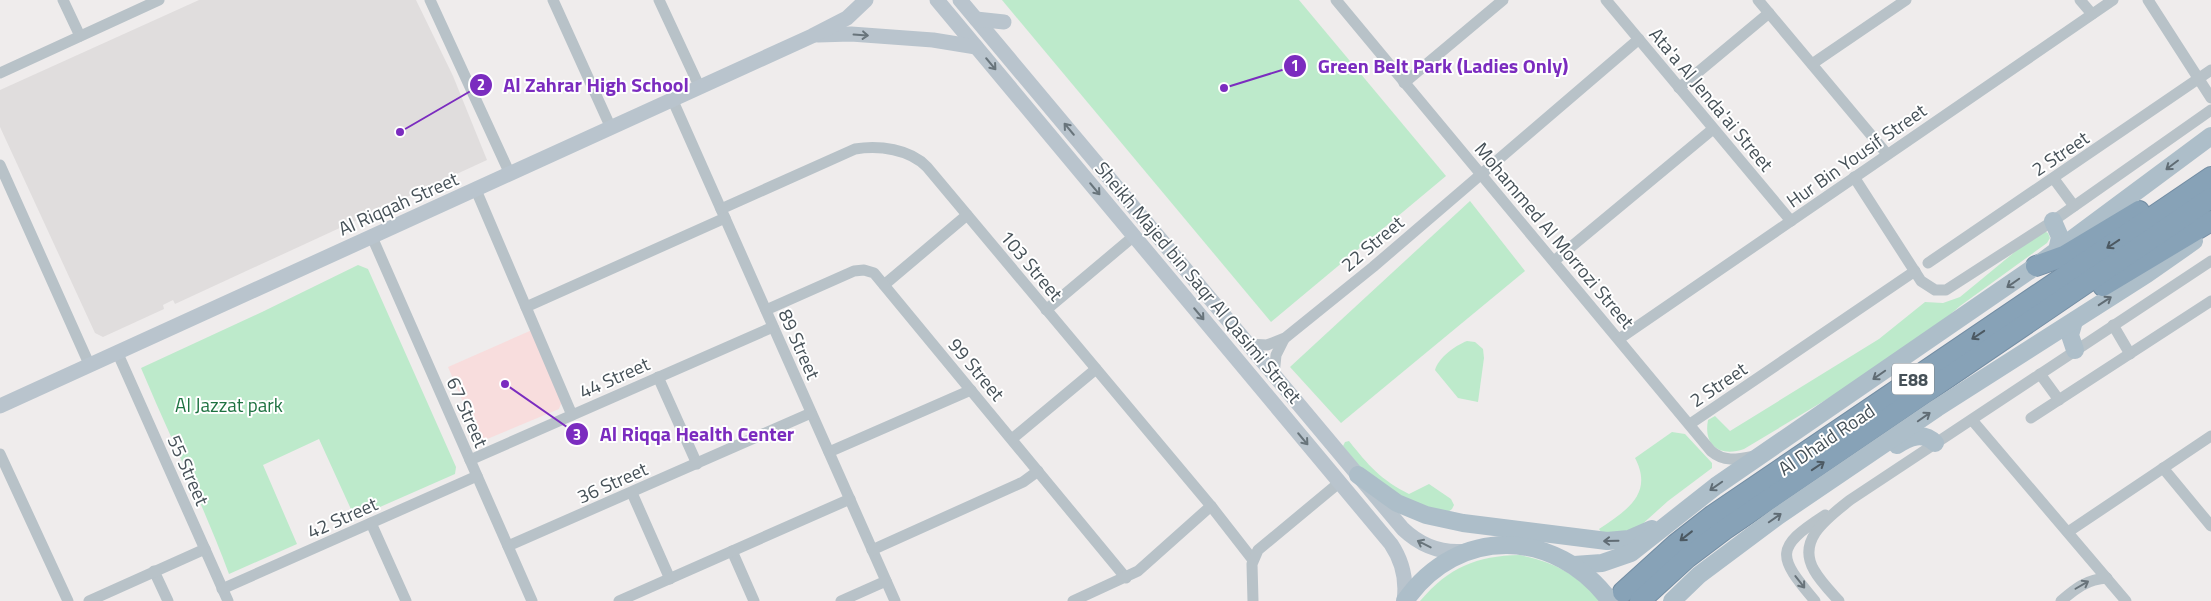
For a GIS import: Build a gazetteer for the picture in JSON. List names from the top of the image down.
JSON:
{
  "streets": {
    "highway": ["E88", "Al Dhaid Road"],
    "main road": ["Al Riqqah Street", "Sheikh Majed bin Saqr Al Qasimi Street"],
    "street": [
      "Ata'a Al Jenda'ai Street",
      "2 Street",
      "Hur Bin Yousif Street",
      "Mohammed Al Morrozi Street",
      "22 Street",
      "103 Street",
      "89 Street",
      "99 Street",
      "44 Street",
      "67 Street",
      "55 Street",
      "36 Street",
      "42 Street"
    ]
  },
  "crossings": [
    ["Ata'a Al Jenda'ai Street", "Hur Bin Yousif Street"],
    ["Ata'a Al Jenda'ai Street", "22 Street"],
    ["2 Street", "Mohammed Al Morrozi Street"],
    ["Hur Bin Yousif Street", "Mohammed Al Morrozi Street"],
    ["Al Riqqah Street", "Sheikh Majed bin Saqr Al Qasimi Street"],
    ["Al Riqqah Street", "89 Street"],
    ["Al Riqqah Street", "67 Street"],
    ["Al Riqqah Street", "55 Street"],
    ["Mohammed Al Morrozi Street", "22 Street"],
    ["22 Street", "Sheikh Majed bin Saqr Al Qasimi Street"],
    ["103 Street", "89 Street"],
    ["89 Street", "99 Street"],
    ["89 Street", "44 Street"],
    ["89 Street", "36 Street"],
    ["44 Street", "67 Street"],
    ["67 Street", "36 Street"],
    ["67 Street", "42 Street"],
    ["55 Street", "42 Street"]
  ],
  "parks": ["Al Jazzat park"],
  "places": ["Green Belt Park (Ladies Only)", "Al Zahrar High School", "Al Riqqa Health Center"]
}
